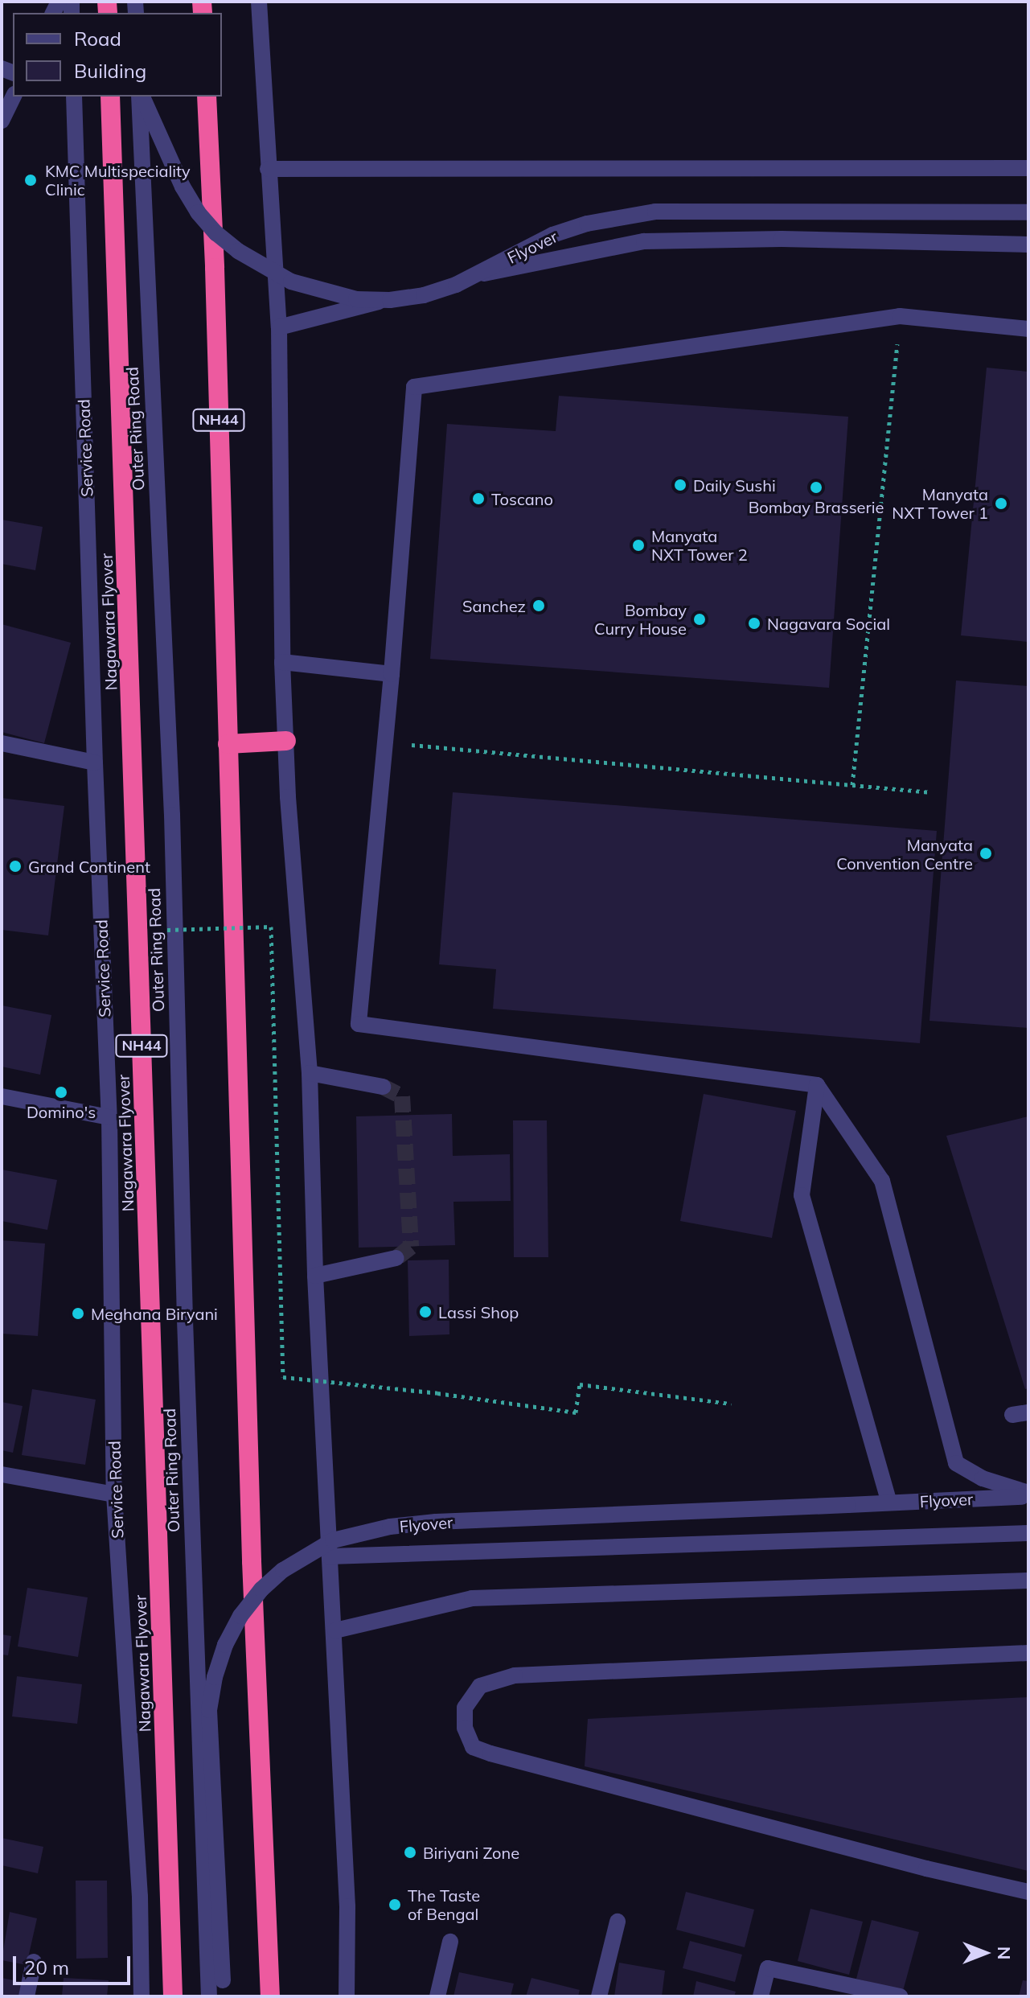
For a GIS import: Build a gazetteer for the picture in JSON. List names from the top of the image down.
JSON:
{
  "streets": {
    "highway": ["NH44", "Nagawara Flyover"],
    "street": ["Flyover", "Outer Ring Road", "Service Road"]
  },
  "places": [
    "KMC Multispeciality Clinic",
    "Daily Sushi",
    "Bombay Brasserie",
    "Toscano",
    "Manyata NXT Tower 1",
    "Manyata NXT Tower 2",
    "Sanchez",
    "Bombay Curry House",
    "Nagavara Social",
    "Manyata Convention Centre",
    "Grand Continent",
    "Domino's",
    "Lassi Shop",
    "Meghana Biryani",
    "Biriyani Zone",
    "The Taste of Bengal"
  ],
  "legend": ["Road", "Building"],
  "scale_bar": "20 m",
  "north": "right"
}
